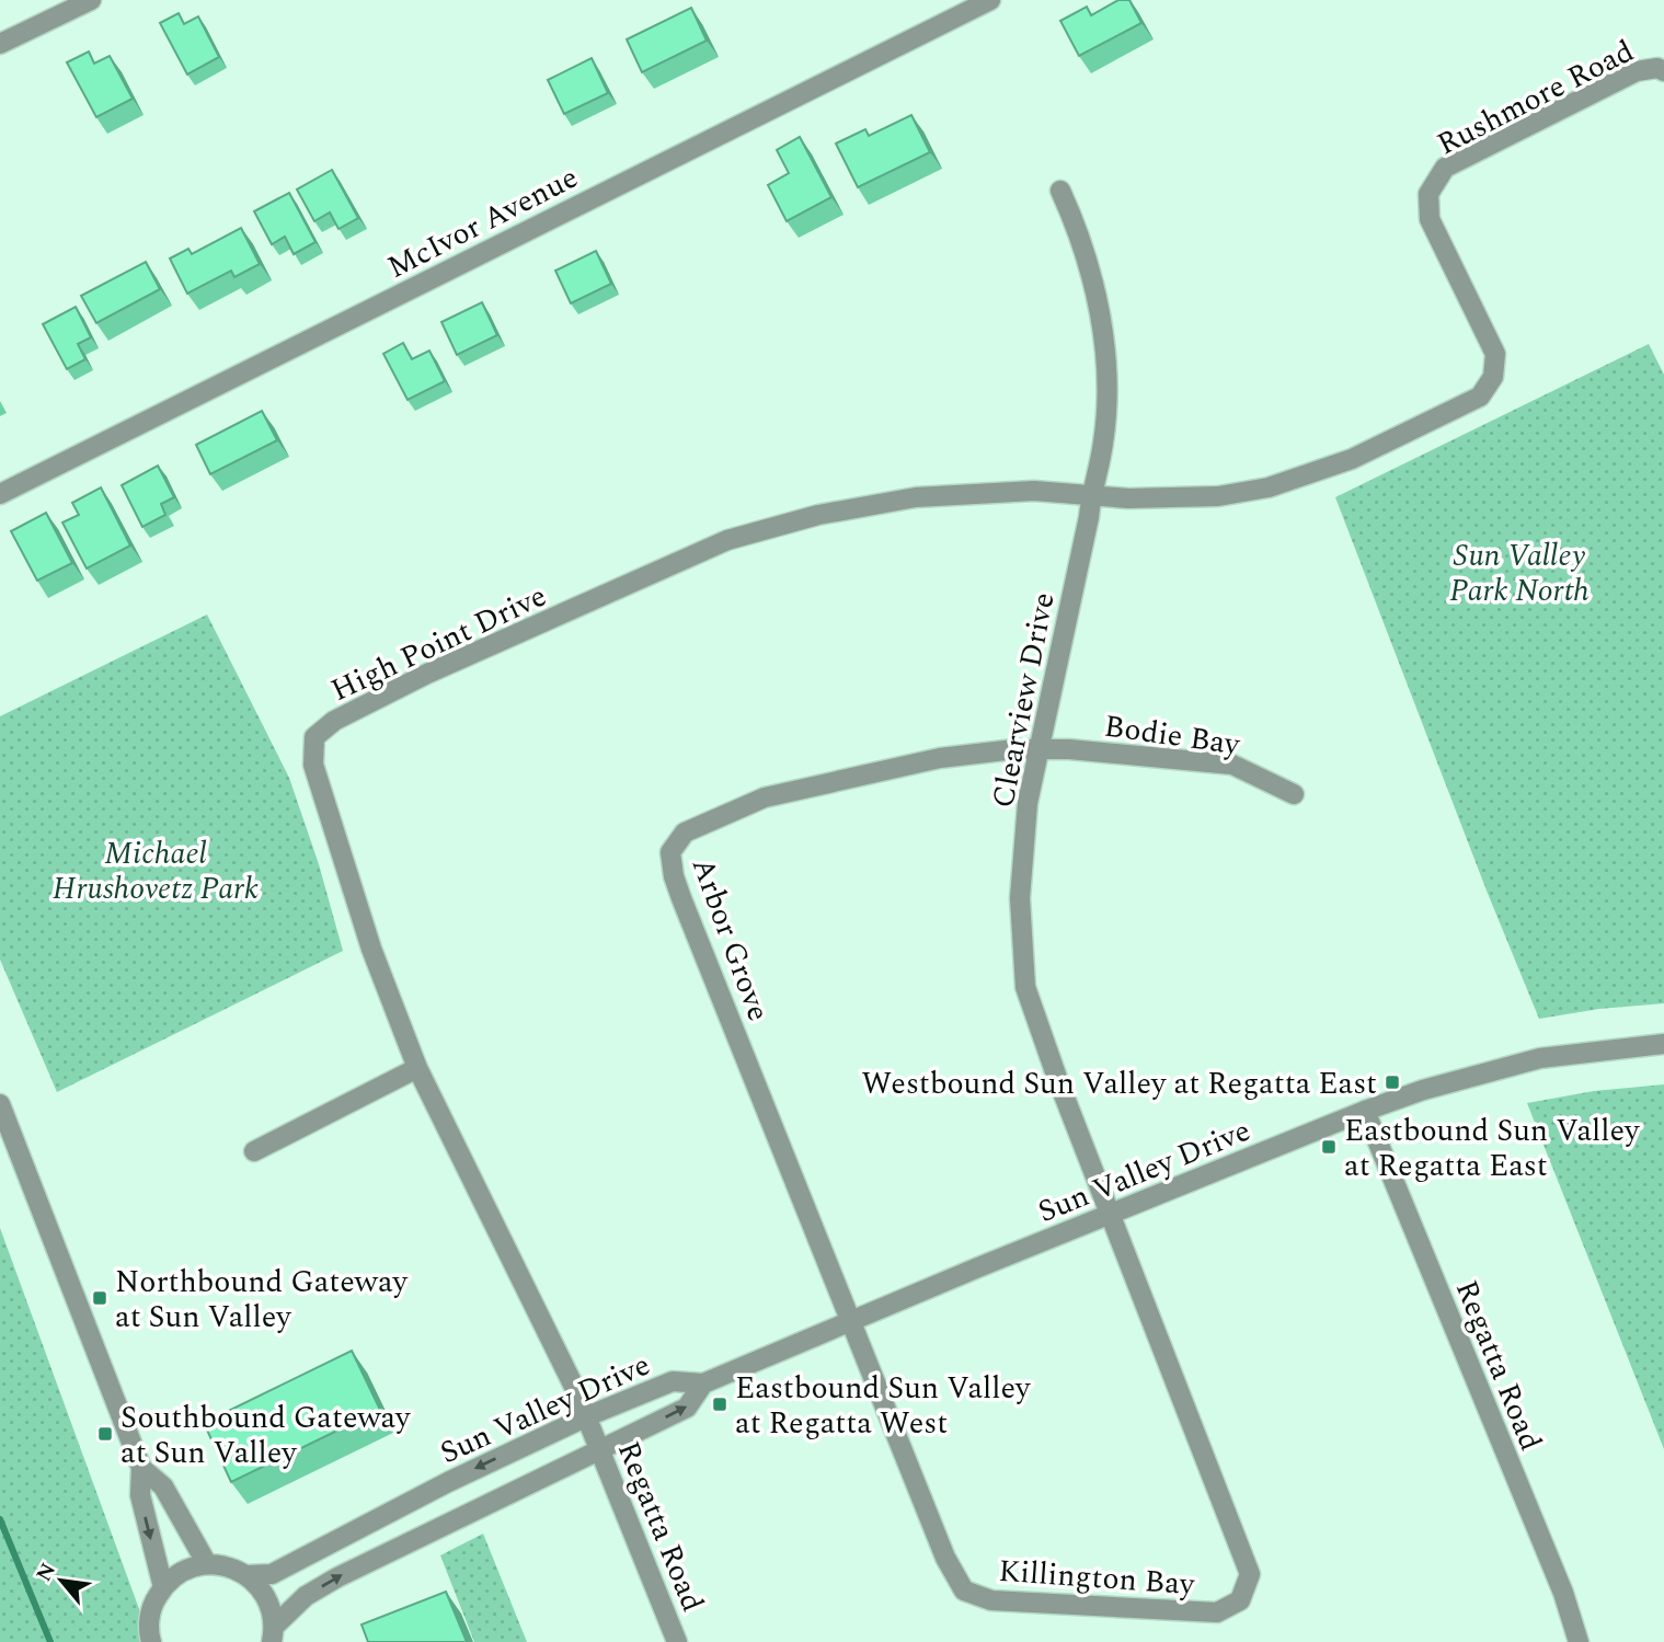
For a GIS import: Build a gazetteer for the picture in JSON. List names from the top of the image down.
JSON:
{
  "streets": {
    "street": [
      "Rushmore Road",
      "McIvor Avenue",
      "High Point Drive",
      "Clearview Drive",
      "Bodie Bay",
      "Arbor Grove",
      "Sun Valley Drive",
      "Regatta Road",
      "Killington Bay"
    ]
  },
  "crossings": [
    ["Rushmore Road", "High Point Drive"],
    ["Rushmore Road", "Clearview Drive"],
    ["High Point Drive", "Clearview Drive"],
    ["High Point Drive", "Sun Valley Drive"],
    ["High Point Drive", "Regatta Road"],
    ["Clearview Drive", "Bodie Bay"],
    ["Clearview Drive", "Arbor Grove"],
    ["Clearview Drive", "Sun Valley Drive"],
    ["Clearview Drive", "Killington Bay"],
    ["Bodie Bay", "Arbor Grove"],
    ["Arbor Grove", "Sun Valley Drive"],
    ["Arbor Grove", "Killington Bay"],
    ["Sun Valley Drive", "Regatta Road"],
    ["Sun Valley Drive", "Killington Bay"]
  ],
  "parks": ["Sun Valley Park North", "Michael Hrushovetz Park"],
  "places": {
    "transit": [
      "Westbound Sun Valley at Regatta East",
      "Eastbound Sun Valley at Regatta East",
      "Northbound Gateway at Sun Valley",
      "Eastbound Sun Valley at Regatta West",
      "Southbound Gateway at Sun Valley"
    ]
  },
  "north": "top left"
}
